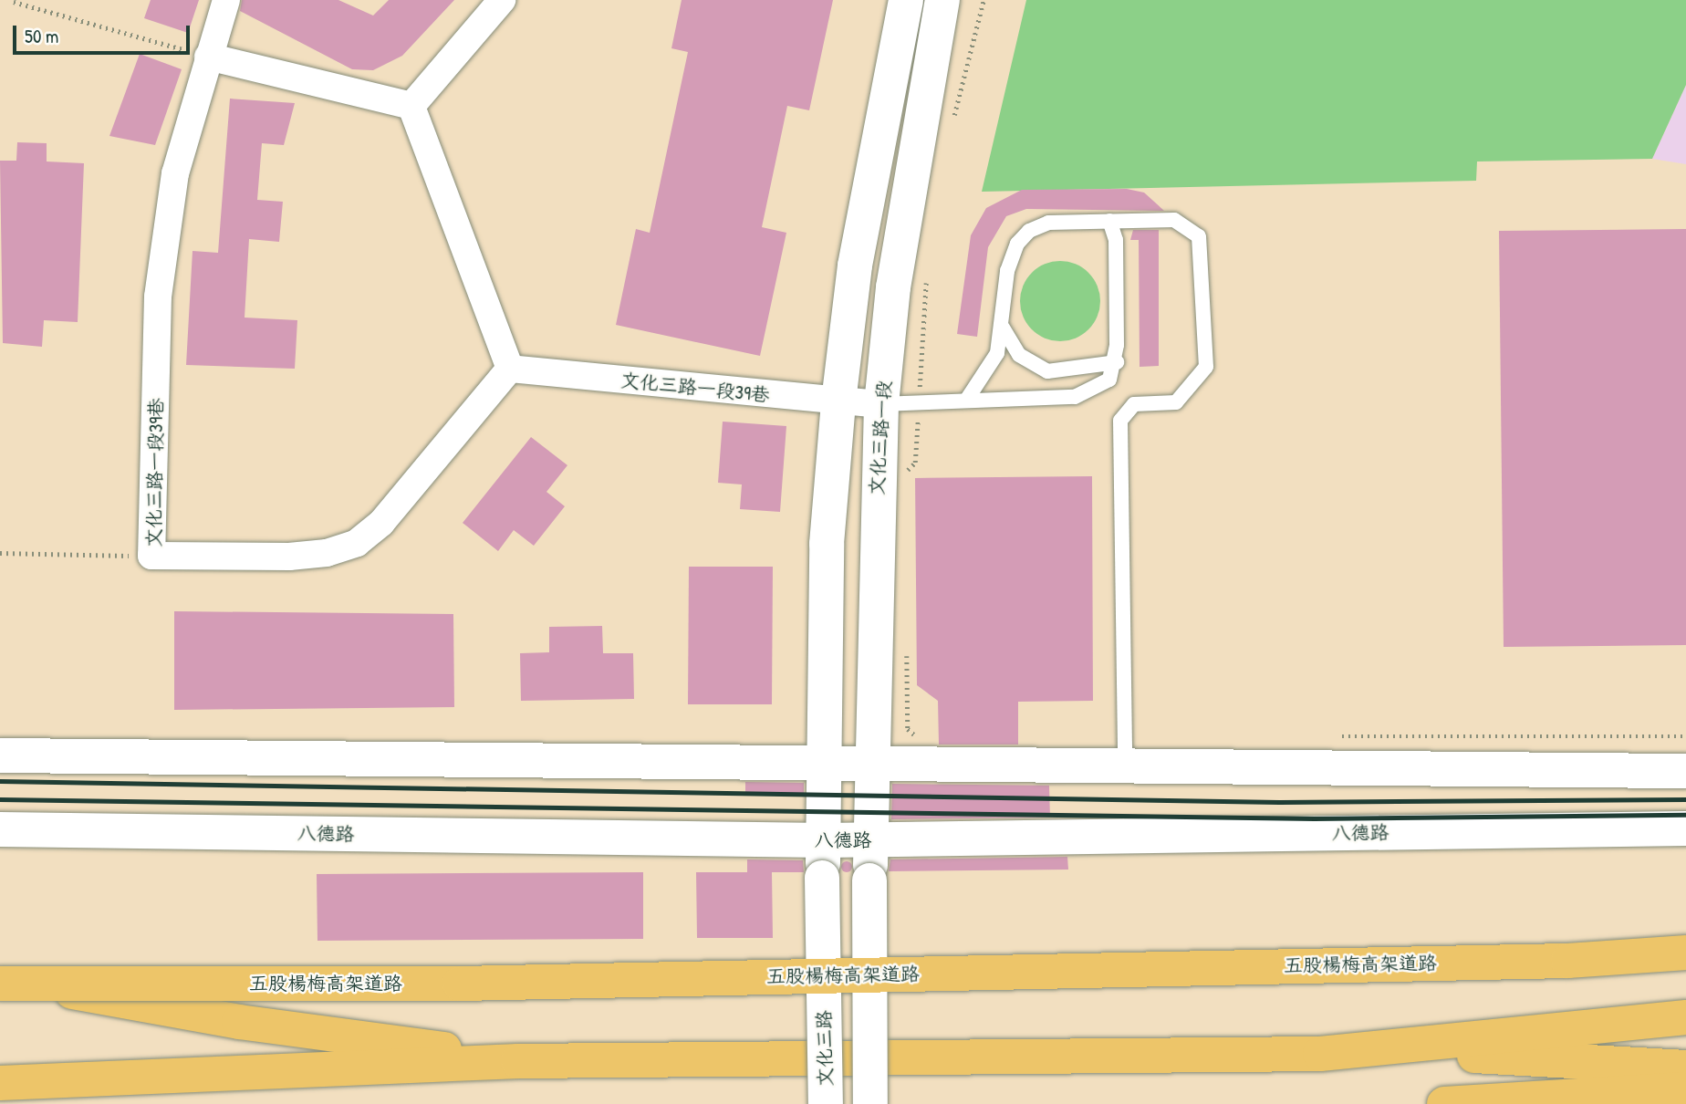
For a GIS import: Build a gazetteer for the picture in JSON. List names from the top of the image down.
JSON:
{
  "streets": {
    "highway": ["五股楊梅高架道路"],
    "street": [
      "文化三路一段39巷",
      "文化三路一段",
      "八德路",
      "文化三路"
    ]
  },
  "crossings": [
    ["文化三路一段39巷", "文化三路一段"],
    ["文化三路一段", "八德路"],
    ["八德路", "文化三路"]
  ],
  "scale_bar": "50 m"
}
